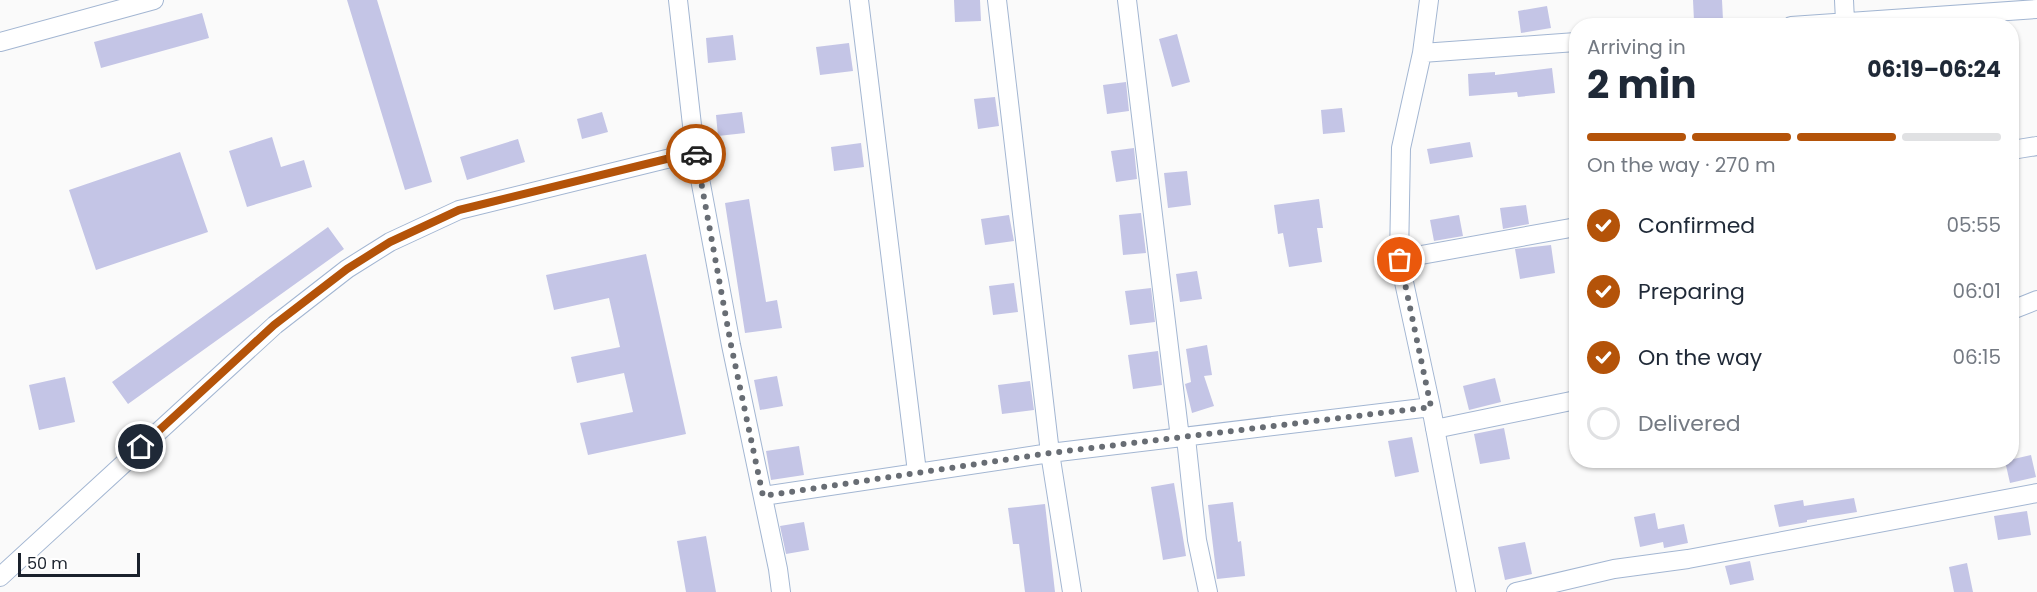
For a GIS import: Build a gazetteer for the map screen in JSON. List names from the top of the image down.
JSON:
{
  "scale_bar": "50 m",
  "page": {
    "heading": ["2 min", "Arriving in", "06:19–06:24"],
    "bar": "On the way · 270 m",
    "list": [
      ["Confirmed", "05:55"],
      ["Preparing", "06:01"],
      ["On the way", "06:15"],
      "Delivered"
    ],
    "scale": "50 m"
  }
}
